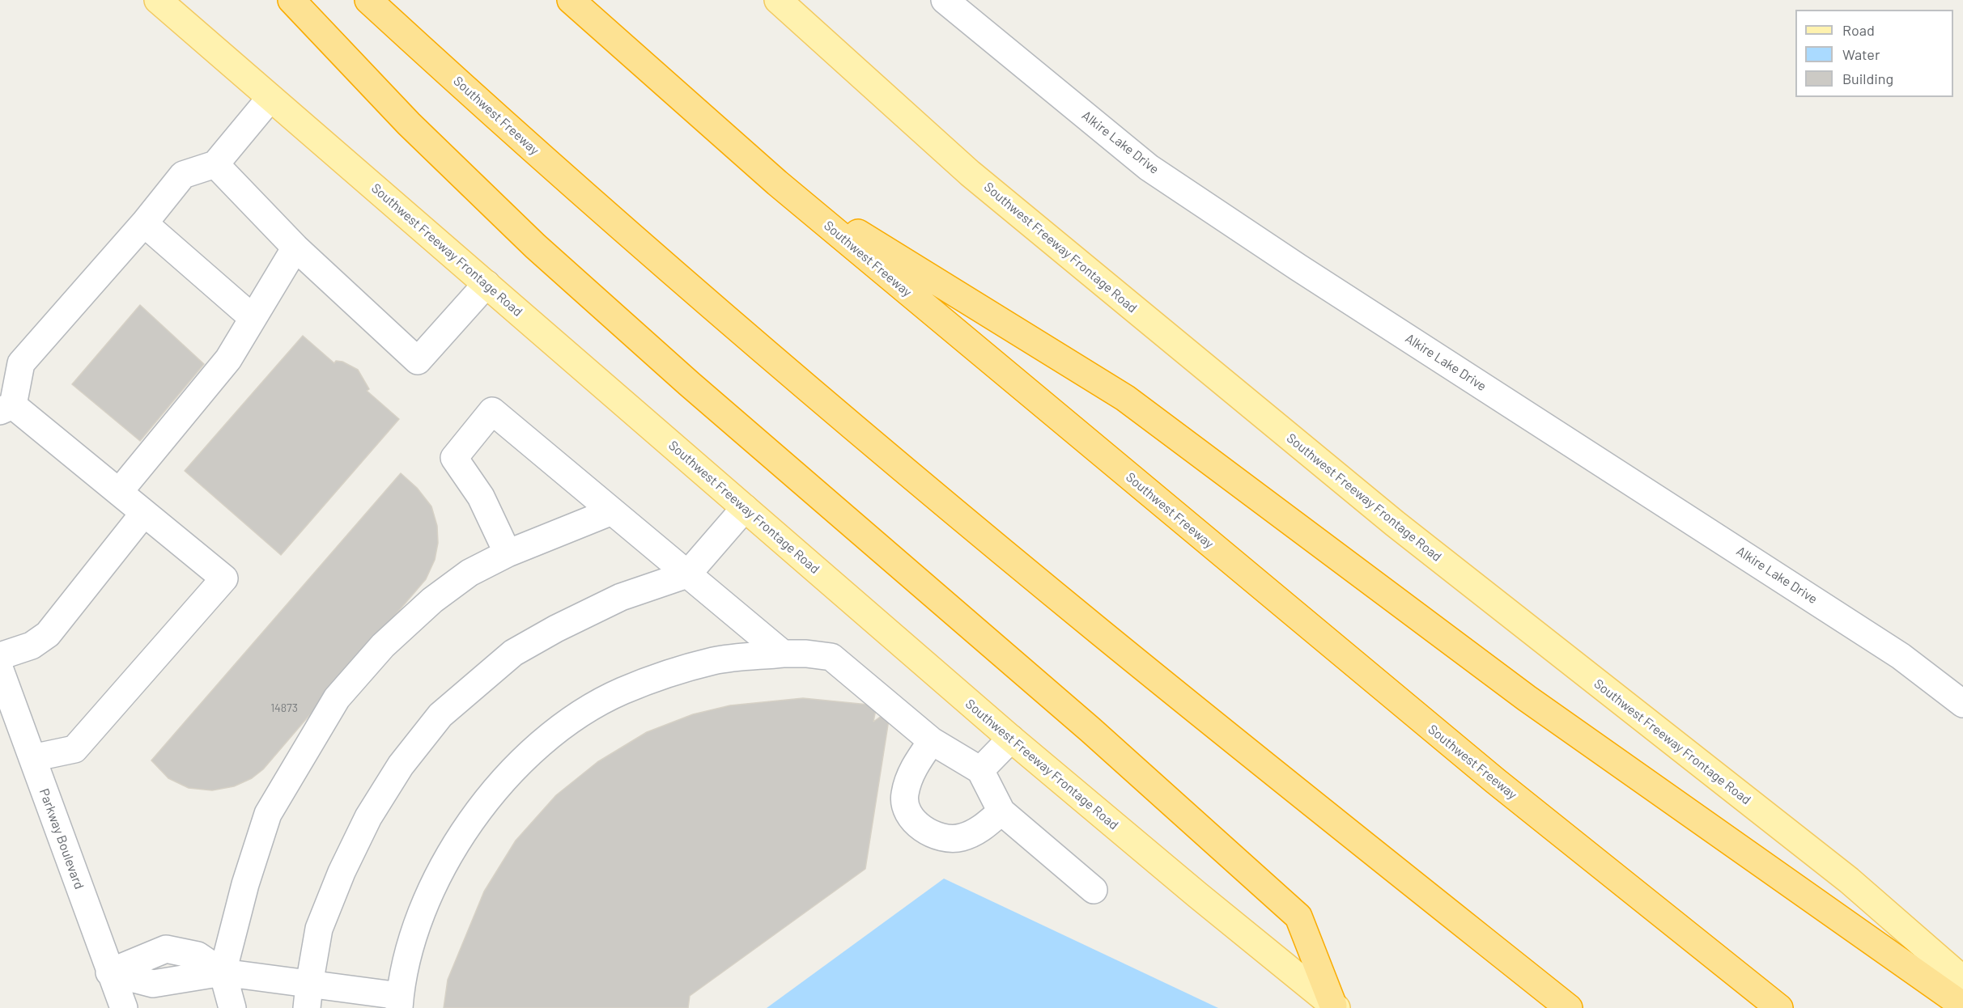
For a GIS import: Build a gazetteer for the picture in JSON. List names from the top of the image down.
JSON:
{
  "streets": {
    "highway": ["Southwest Freeway"],
    "main road": ["Southwest Freeway Frontage Road"],
    "street": ["Alkire Lake Drive", "Parkway Boulevard"]
  },
  "house_numbers": ["14873"],
  "legend": ["Road", "Water", "Building"]
}
